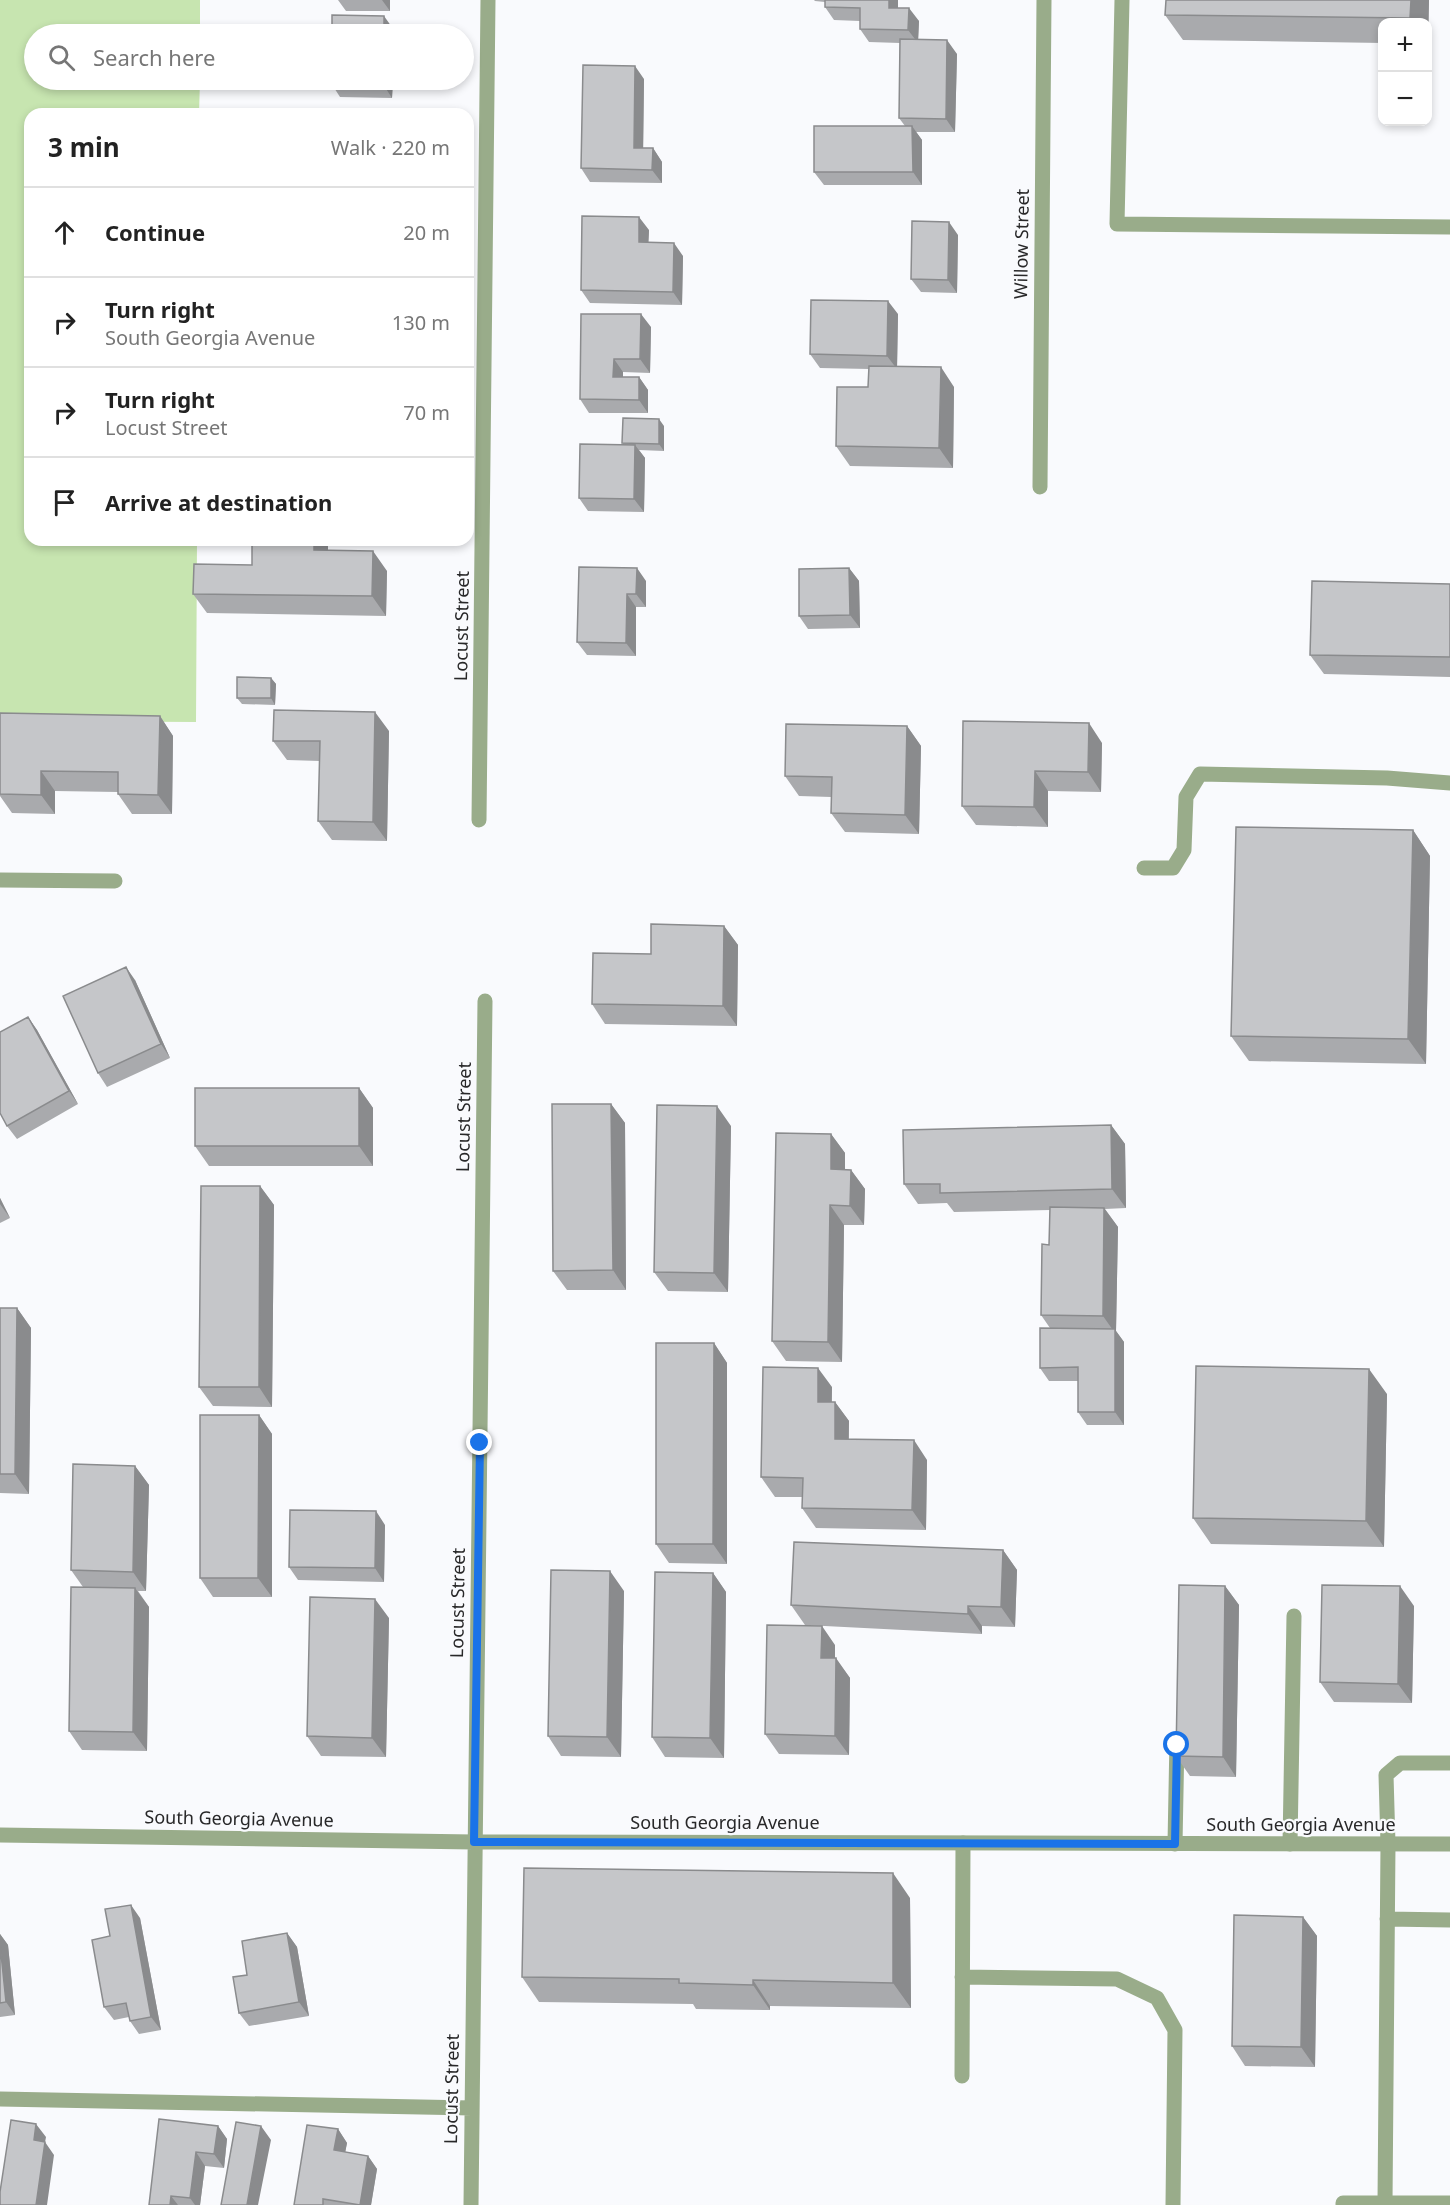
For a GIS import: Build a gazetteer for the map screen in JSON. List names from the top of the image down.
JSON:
{
  "streets": {
    "street": ["Willow Street", "Locust Street", "South Georgia Avenue"]
  },
  "crossings": [
    ["Locust Street", "South Georgia Avenue"]
  ],
  "page": {
    "map_buttons": ["+", "−"],
    "search": "Search here",
    "heading": ["3 min", "Walk · 220 m"],
    "list": [
      ["Continue", "20 m"],
      ["Turn right", "South Georgia Avenue", "130 m"],
      ["Turn right", "Locust Street", "70 m"],
      "Arrive at destination"
    ]
  }
}
